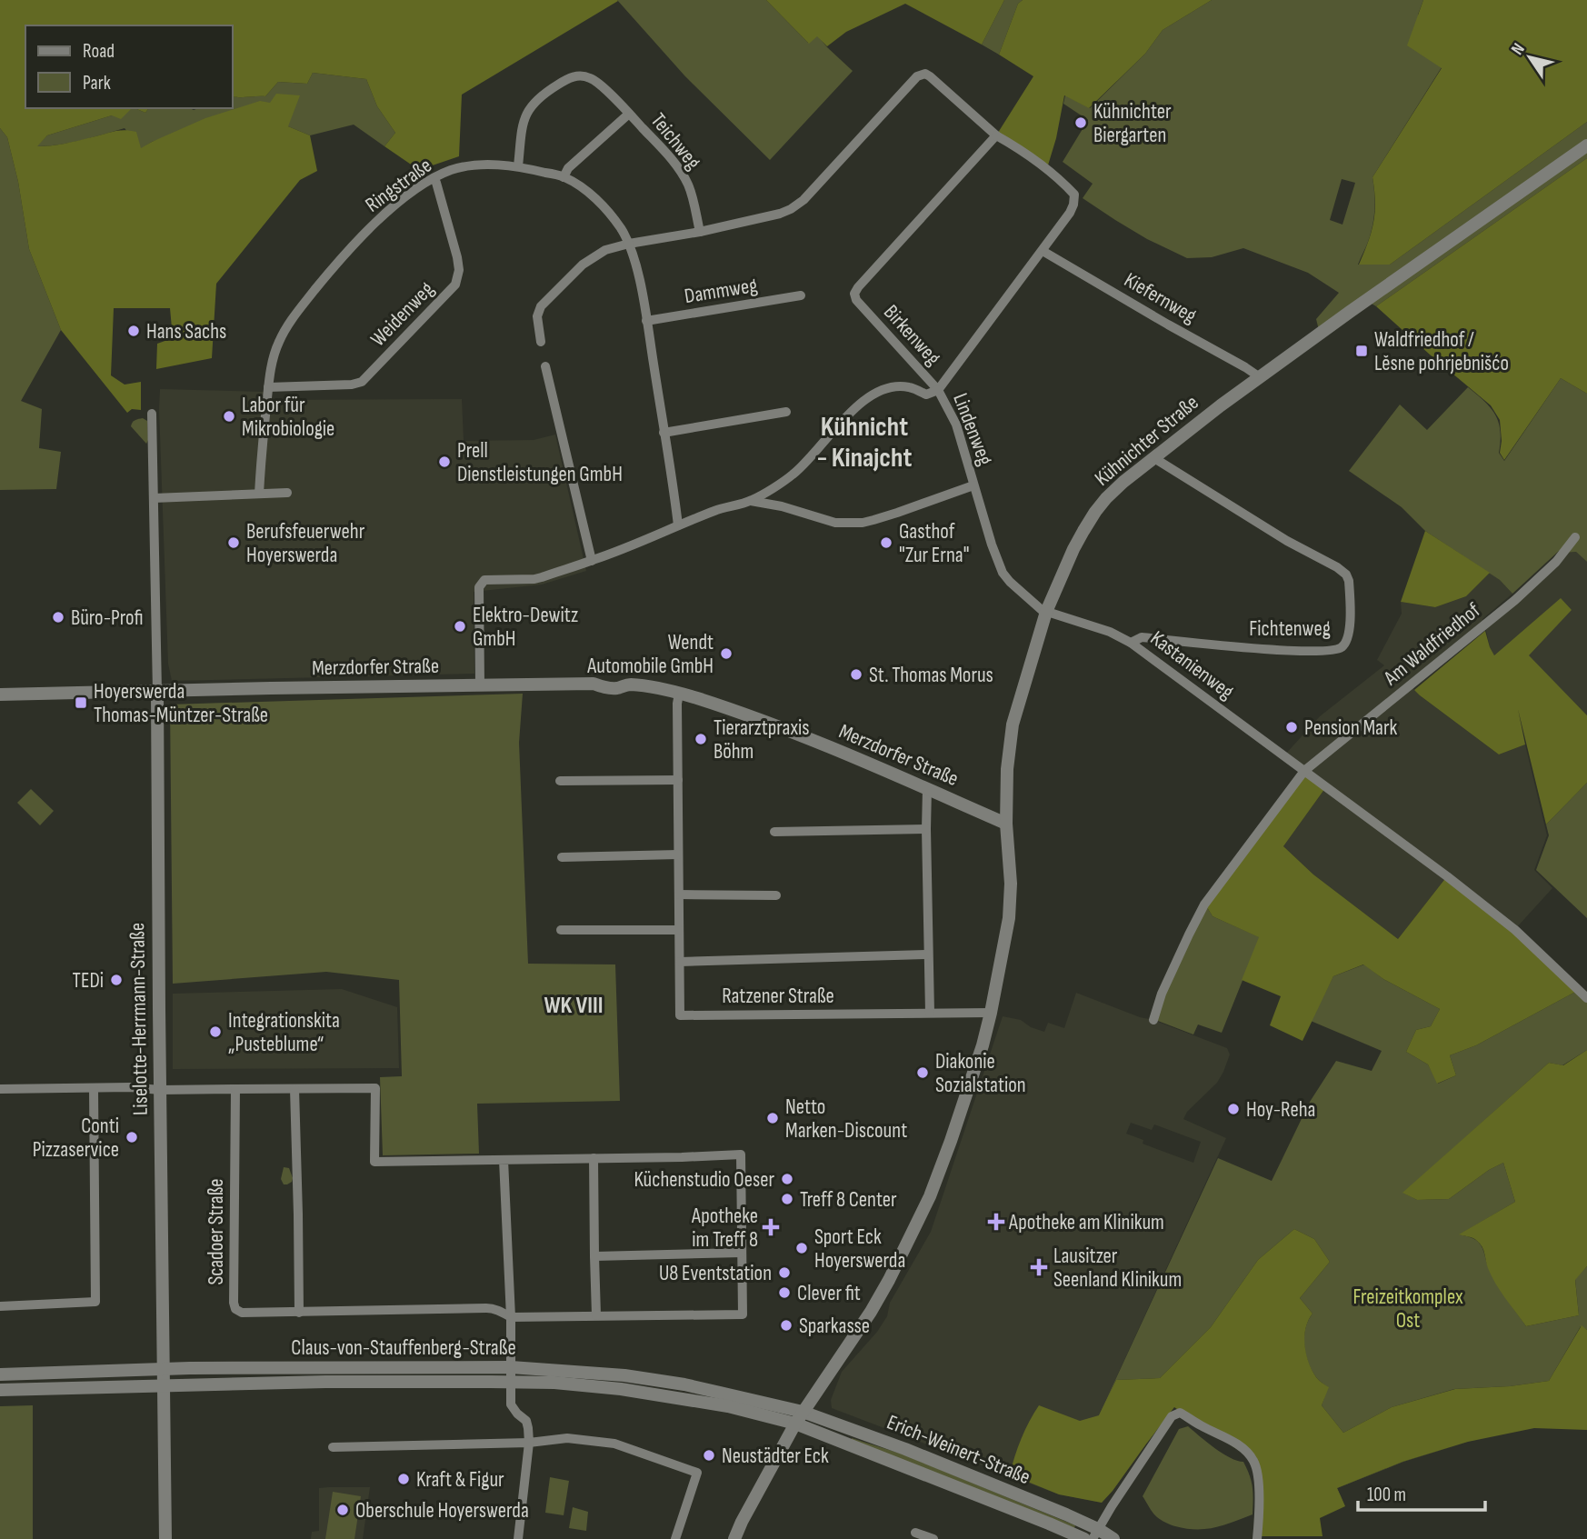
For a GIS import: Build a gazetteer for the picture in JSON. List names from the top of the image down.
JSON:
{
  "streets": {
    "street": [
      "Teichweg",
      "Ringstraße",
      "Dammweg",
      "Kiefernweg",
      "Weidenweg",
      "Birkenweg",
      "Lindenweg",
      "Kühnichter Straße",
      "Fichtenweg",
      "Am Waldfriedhof",
      "Kastanienweg",
      "Merzdorfer Straße",
      "Ratzener Straße",
      "Liselotte-Herrmann-Straße",
      "Scadoer Straße",
      "Claus-von-Stauffenberg-Straße",
      "Erich-Weinert-Straße"
    ]
  },
  "crossings": [
    ["Teichweg", "Ringstraße"],
    ["Teichweg", "Birkenweg"],
    ["Ringstraße", "Dammweg"],
    ["Ringstraße", "Weidenweg"],
    ["Ringstraße", "Lindenweg"],
    ["Kiefernweg", "Birkenweg"],
    ["Kiefernweg", "Kühnichter Straße"],
    ["Birkenweg", "Lindenweg"],
    ["Lindenweg", "Kühnichter Straße"],
    ["Lindenweg", "Kastanienweg"],
    ["Lindenweg", "Merzdorfer Straße"],
    ["Kühnichter Straße", "Fichtenweg"],
    ["Kühnichter Straße", "Kastanienweg"],
    ["Kühnichter Straße", "Merzdorfer Straße"],
    ["Kühnichter Straße", "Ratzener Straße"],
    ["Kühnichter Straße", "Claus-von-Stauffenberg-Straße"],
    ["Kühnichter Straße", "Erich-Weinert-Straße"],
    ["Fichtenweg", "Kastanienweg"],
    ["Am Waldfriedhof", "Kastanienweg"],
    ["Merzdorfer Straße", "Ratzener Straße"],
    ["Merzdorfer Straße", "Liselotte-Herrmann-Straße"],
    ["Liselotte-Herrmann-Straße", "Claus-von-Stauffenberg-Straße"],
    ["Claus-von-Stauffenberg-Straße", "Erich-Weinert-Straße"]
  ],
  "districts": ["Kühnicht - Kinajcht", "WK VIII"],
  "parks": ["Freizeitkomplex Ost"],
  "places": {
    "other": [
      "Kühnichter Biergarten",
      "Hans Sachs",
      "Labor für Mikrobiologie",
      "Prell Dienstleistungen GmbH",
      "Berufsfeuerwehr Hoyerswerda",
      "Gasthof \"Zur Erna\"",
      "Büro-Profi",
      "Elektro-Dewitz GmbH",
      "Wendt Automobile GmbH",
      "St. Thomas Morus",
      "Pension Mark",
      "Tierarztpraxis Böhm",
      "TEDi",
      "Integrationskita „Pusteblume“",
      "Diakonie Sozialstation",
      "Hoy-Reha",
      "Netto Marken-Discount",
      "Conti Pizzaservice",
      "Küchenstudio Oeser",
      "Treff 8 Center",
      "Sport Eck Hoyerswerda",
      "U8 Eventstation",
      "Clever fit",
      "Sparkasse",
      "Neustädter Eck",
      "Kraft & Figur",
      "Oberschule Hoyerswerda"
    ],
    "transit": ["Waldfriedhof / Lěsne pohrjebnišćo", "Hoyerswerda Thomas-Müntzer-Straße"],
    "health": ["Apotheke am Klinikum", "Apotheke im Treff 8", "Lausitzer Seenland Klinikum"]
  },
  "legend": ["Road", "Park"],
  "scale_bar": "100 m",
  "north": "top left"
}
